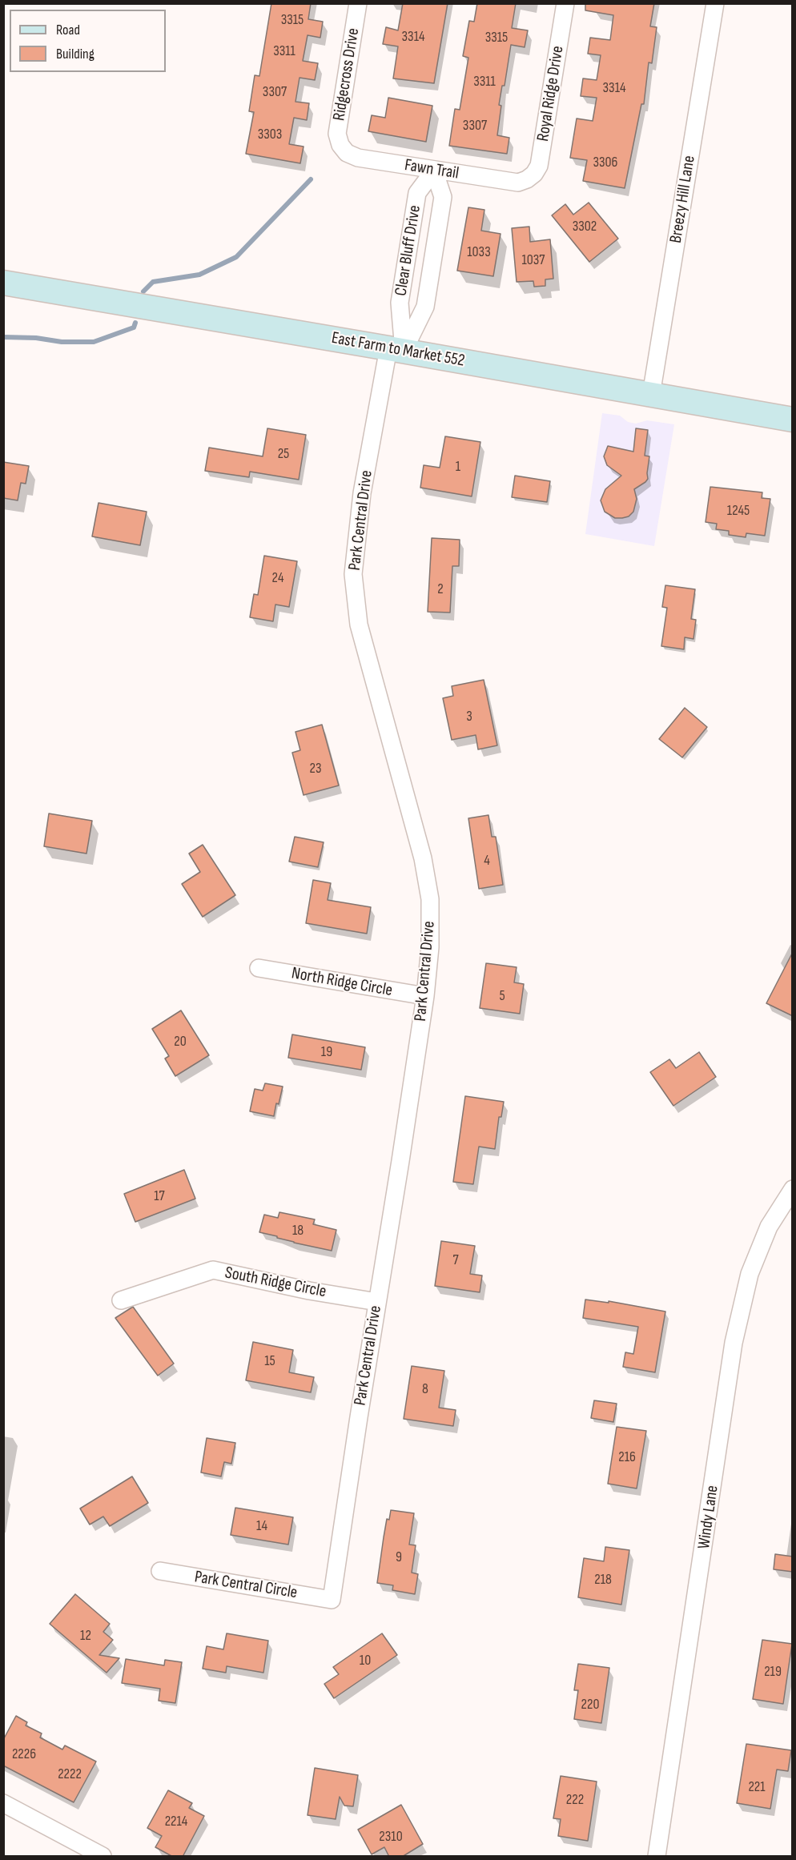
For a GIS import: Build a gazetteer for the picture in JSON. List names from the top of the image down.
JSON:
{
  "streets": {
    "main road": ["East Farm to Market 552"],
    "street": [
      "Ridgecross Drive",
      "Royal Ridge Drive",
      "Fawn Trail",
      "Breezy Hill Lane",
      "Clear Bluff Drive",
      "Park Central Drive",
      "North Ridge Circle",
      "South Ridge Circle",
      "Windy Lane",
      "Park Central Circle"
    ]
  },
  "crossings": [
    ["Ridgecross Drive", "Fawn Trail"],
    ["Royal Ridge Drive", "Fawn Trail"],
    ["Fawn Trail", "Clear Bluff Drive"],
    ["Breezy Hill Lane", "East Farm to Market 552"],
    ["Clear Bluff Drive", "East Farm to Market 552"],
    ["Clear Bluff Drive", "Park Central Drive"],
    ["East Farm to Market 552", "Park Central Drive"],
    ["Park Central Drive", "North Ridge Circle"],
    ["Park Central Drive", "South Ridge Circle"],
    ["Park Central Drive", "Park Central Circle"]
  ],
  "house_numbers": [
    "3315",
    "3314",
    "3315",
    "3311",
    "3311",
    "3314",
    "3307",
    "3307",
    "3303",
    "3306",
    "3302",
    "1033",
    "1037",
    "25",
    "1",
    "1245",
    "24",
    "2",
    "3",
    "23",
    "4",
    "5",
    "20",
    "19",
    "17",
    "18",
    "7",
    "15",
    "8",
    "216",
    "14",
    "9",
    "218",
    "12",
    "10",
    "219",
    "220",
    "2226",
    "2222",
    "221",
    "222",
    "2214",
    "2310"
  ],
  "legend": ["Road", "Building"]
}
